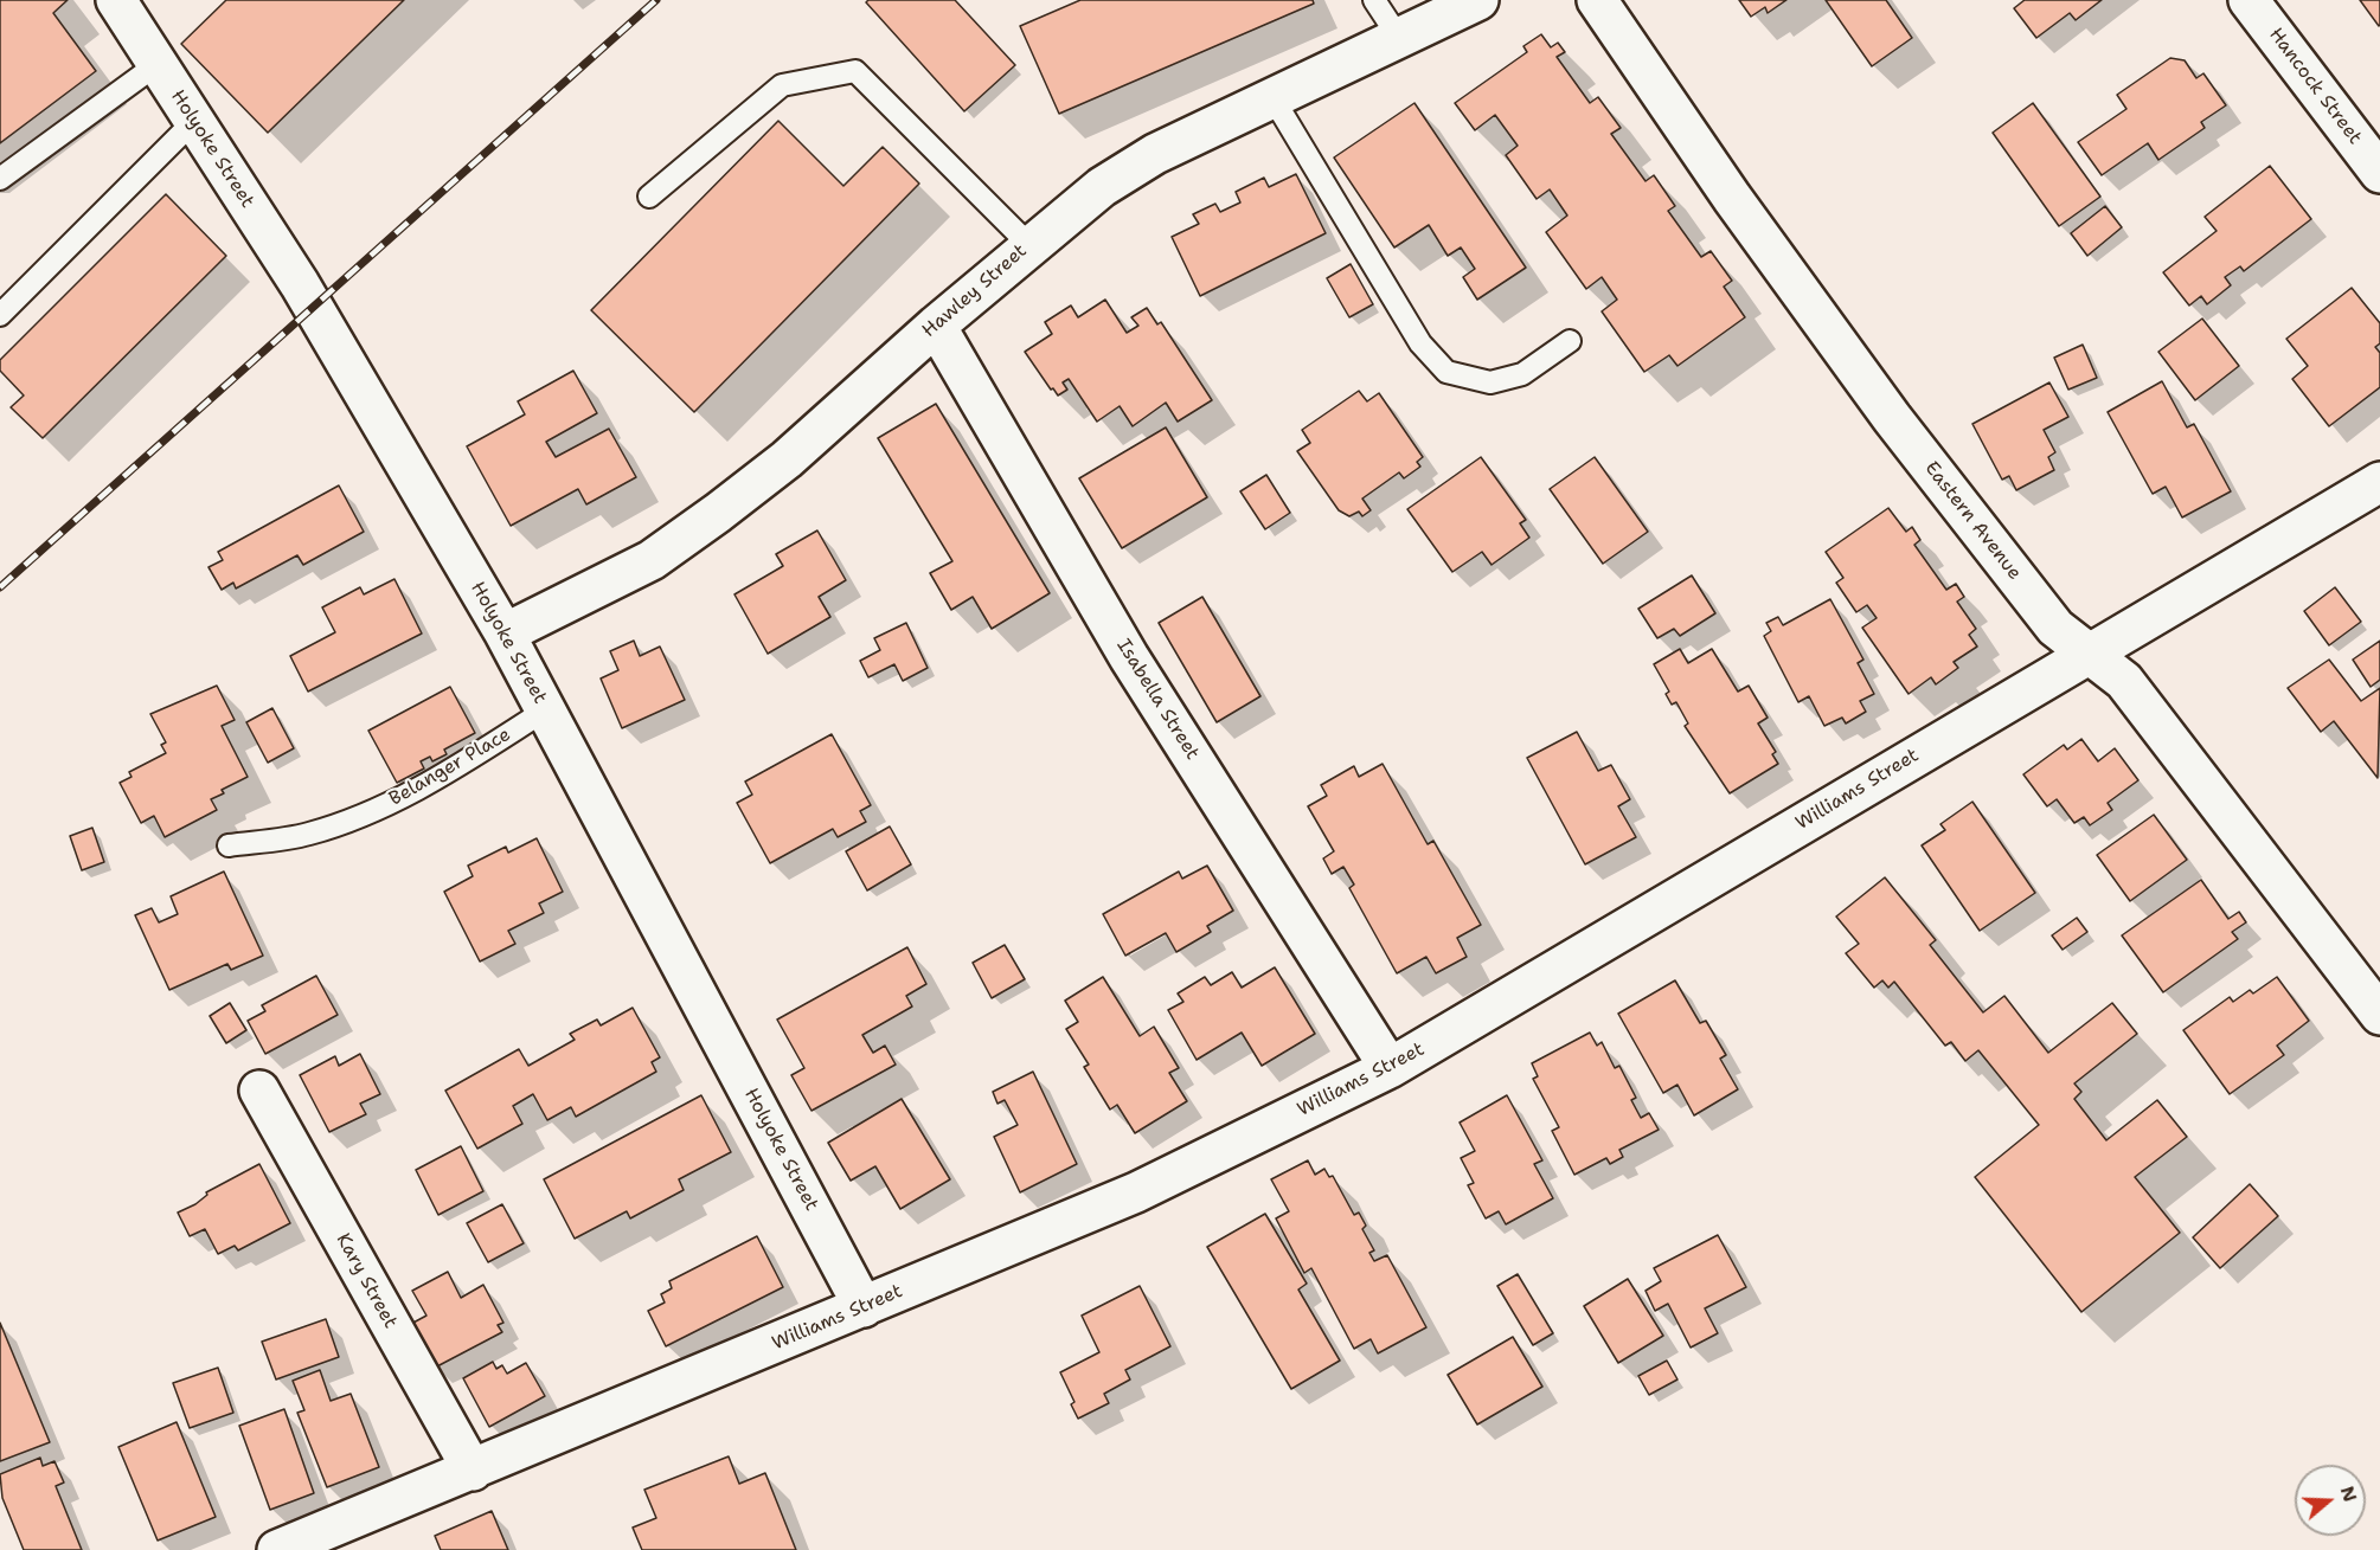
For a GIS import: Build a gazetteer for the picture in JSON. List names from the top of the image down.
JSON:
{
  "streets": {
    "street": [
      "Hancock Street",
      "Holyoke Street",
      "Hawley Street",
      "Eastern Avenue",
      "Isabella Street",
      "Williams Street",
      "Kary Street"
    ],
    "lane": ["Belanger Place"]
  },
  "crossings": [
    ["Holyoke Street", "Hawley Street"],
    ["Holyoke Street", "Belanger Place"],
    ["Holyoke Street", "Williams Street"],
    ["Hawley Street", "Isabella Street"],
    ["Eastern Avenue", "Williams Street"],
    ["Isabella Street", "Williams Street"],
    ["Williams Street", "Kary Street"]
  ],
  "north": "right"
}
